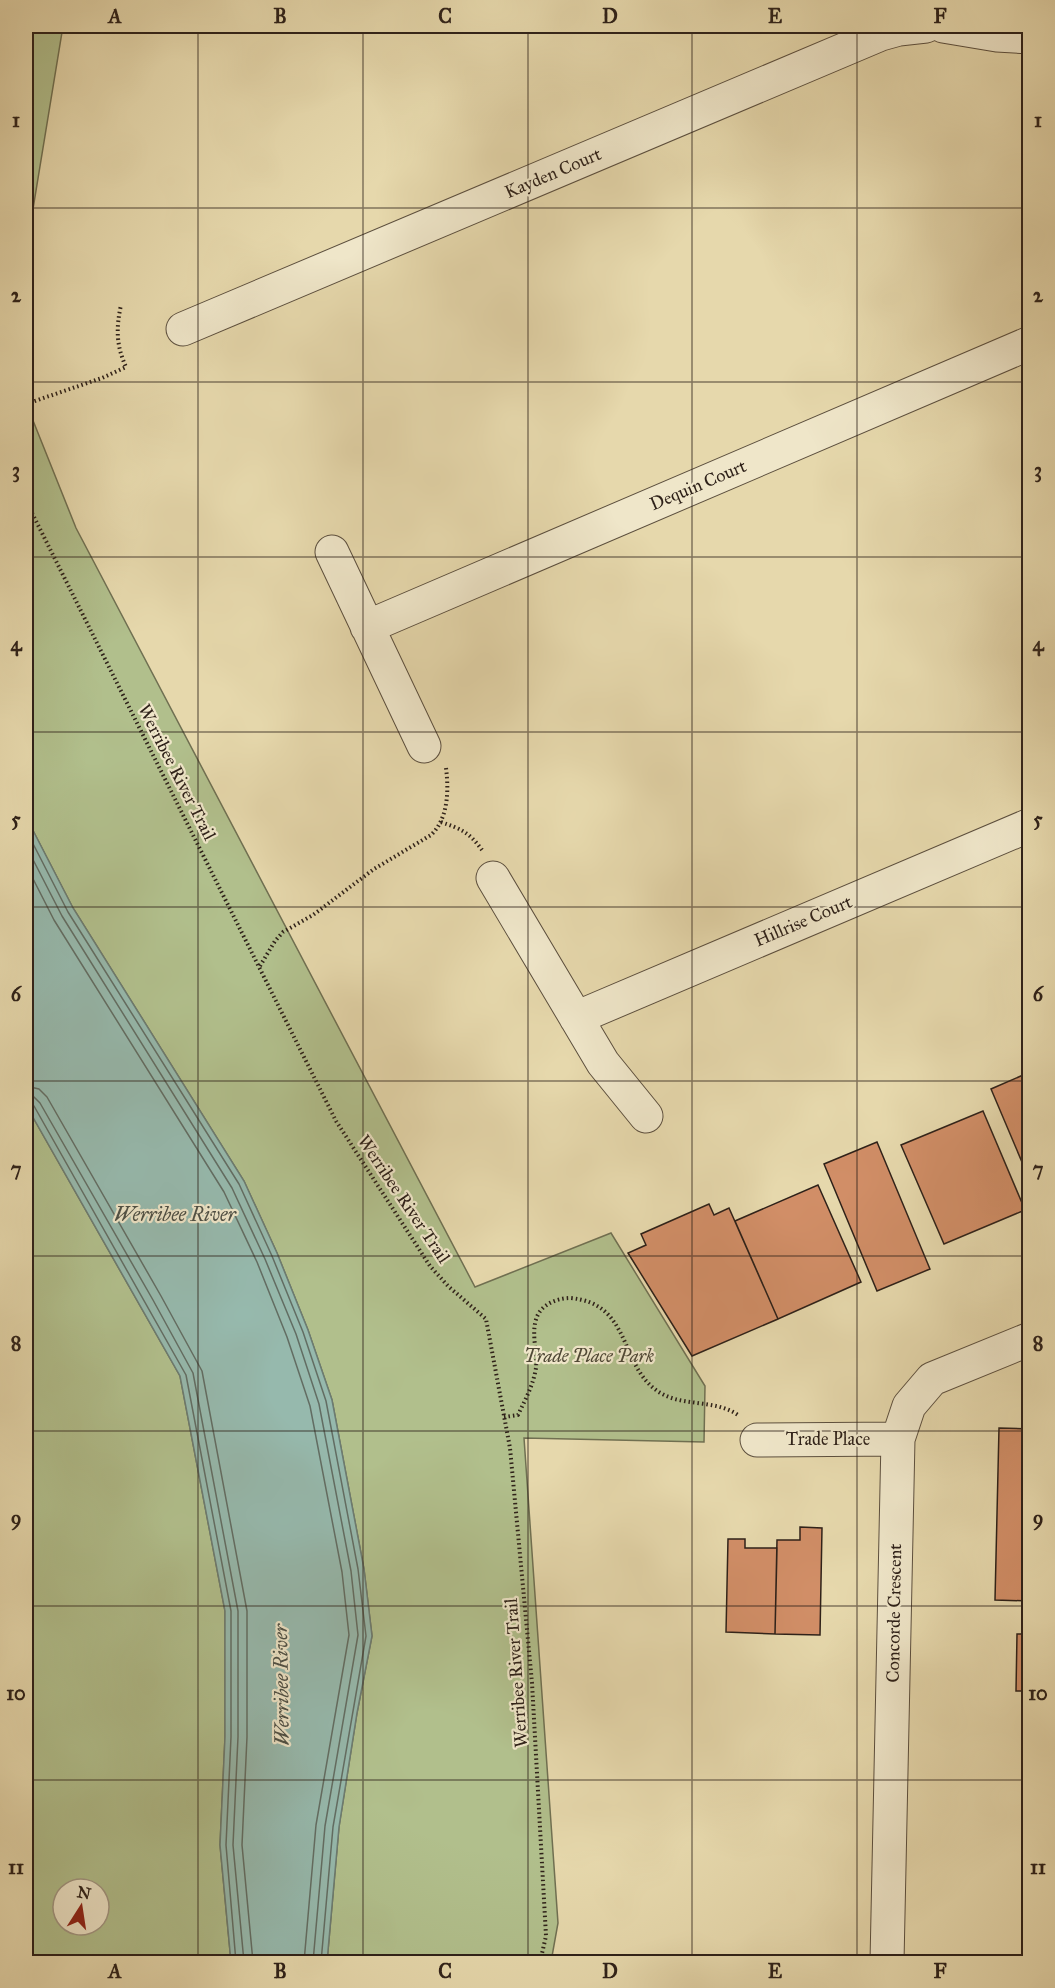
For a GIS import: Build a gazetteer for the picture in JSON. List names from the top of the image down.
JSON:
{
  "streets": {
    "street": [
      "Kayden Court",
      "Dequin Court",
      "Hillrise Court",
      "Trade Place",
      "Concorde Crescent"
    ],
    "path": ["Werribee River Trail"]
  },
  "crossings": [
    ["Trade Place", "Concorde Crescent"]
  ],
  "water": ["Werribee River"],
  "parks": ["Trade Place Park"],
  "north": "top",
  "grid": {
    "columns": [
      "A",
      "B",
      "C",
      "D",
      "E",
      "F"
    ],
    "rows": [
      "1",
      "2",
      "3",
      "4",
      "5",
      "6",
      "7",
      "8",
      "9",
      "10",
      "11"
    ]
  }
}
